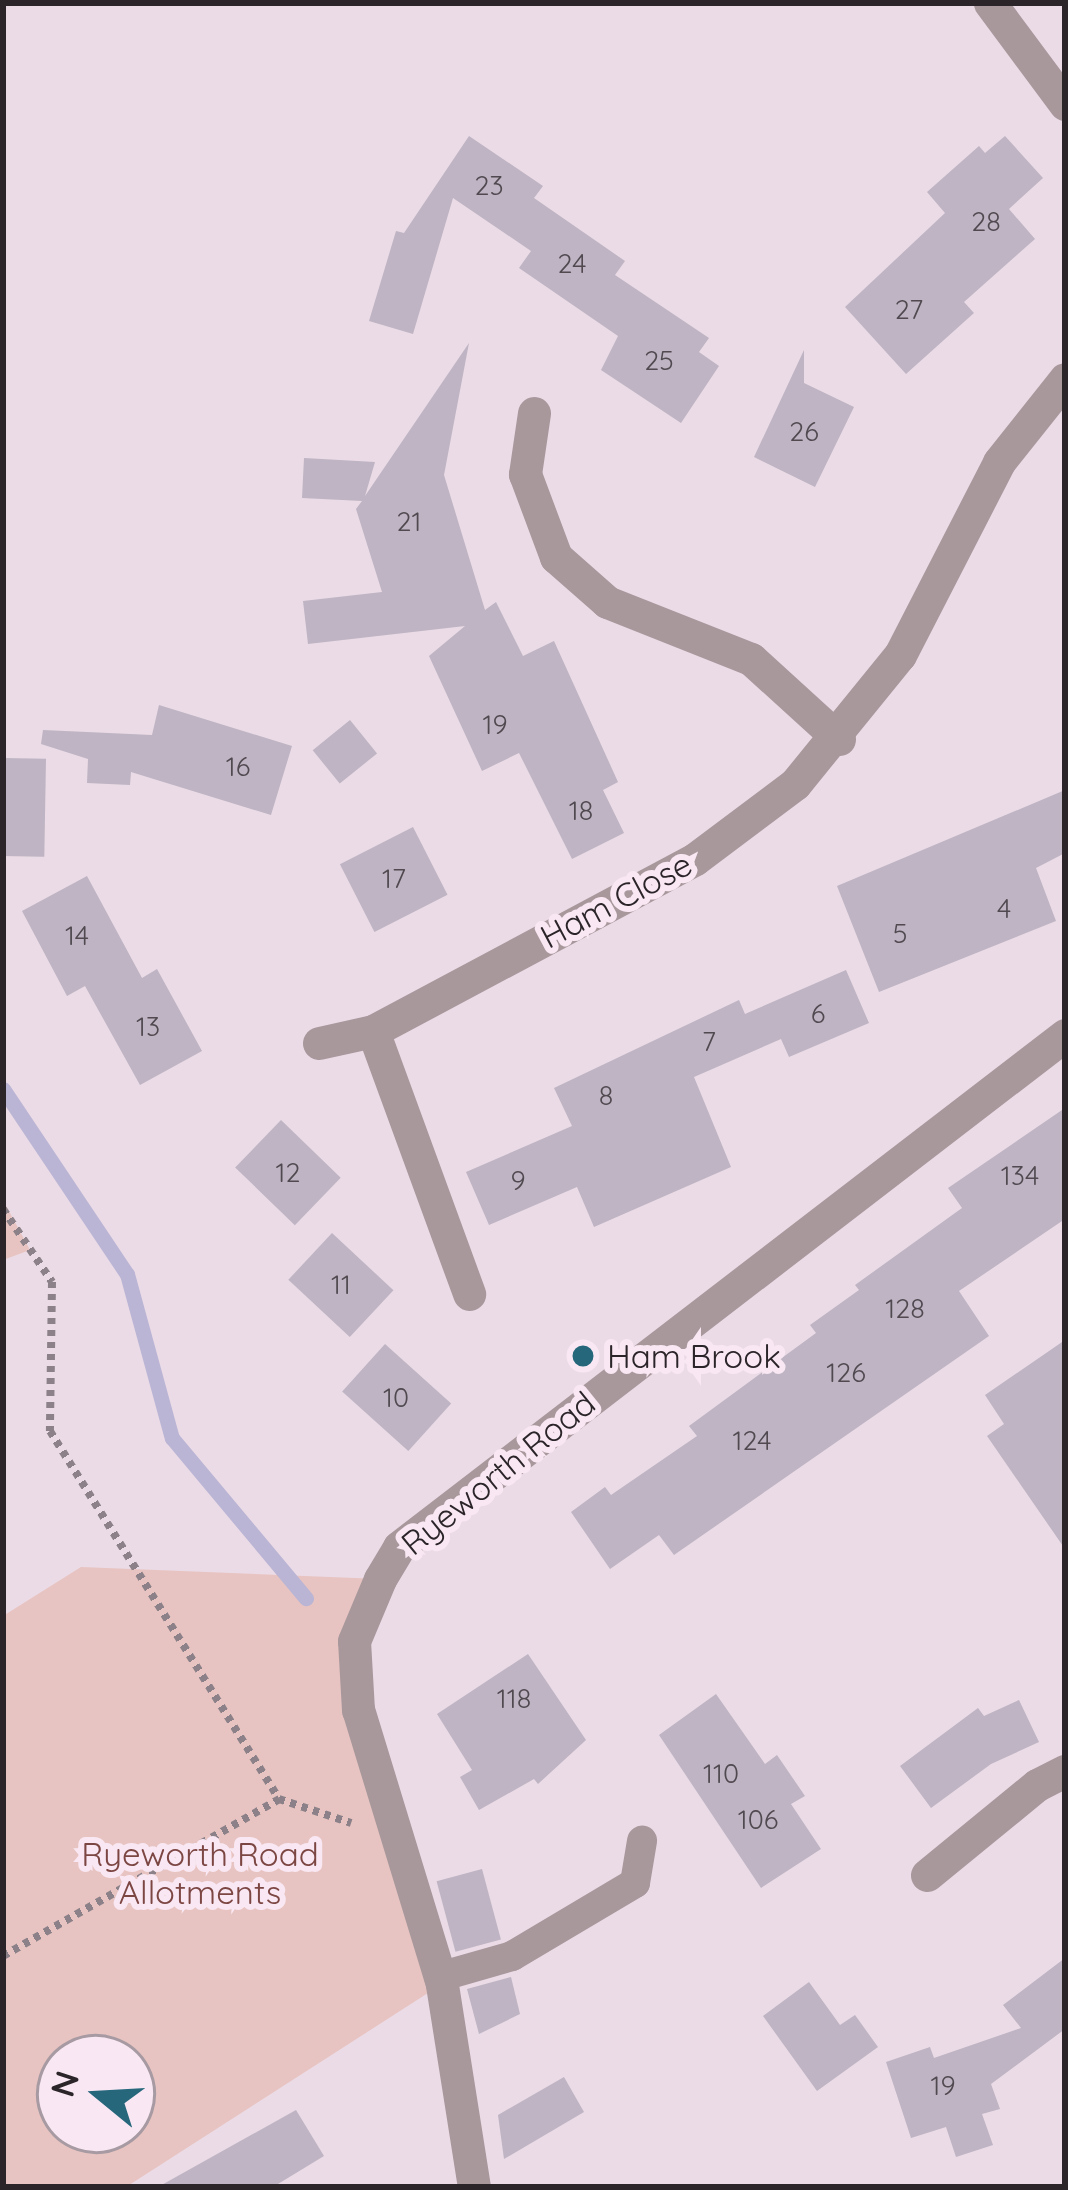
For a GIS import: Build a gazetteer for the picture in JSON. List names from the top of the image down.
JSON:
{
  "streets": {
    "street": ["Ham Close", "Ryeworth Road"]
  },
  "parks": ["Ryeworth Road Allotments"],
  "places": ["Ham Brook"],
  "house_numbers": [
    "23",
    "28",
    "24",
    "27",
    "25",
    "26",
    "21",
    "19",
    "16",
    "18",
    "17",
    "4",
    "5",
    "14",
    "6",
    "13",
    "7",
    "8",
    "12",
    "134",
    "9",
    "11",
    "128",
    "126",
    "10",
    "124",
    "118",
    "110",
    "106",
    "19"
  ],
  "north": "left"
}
